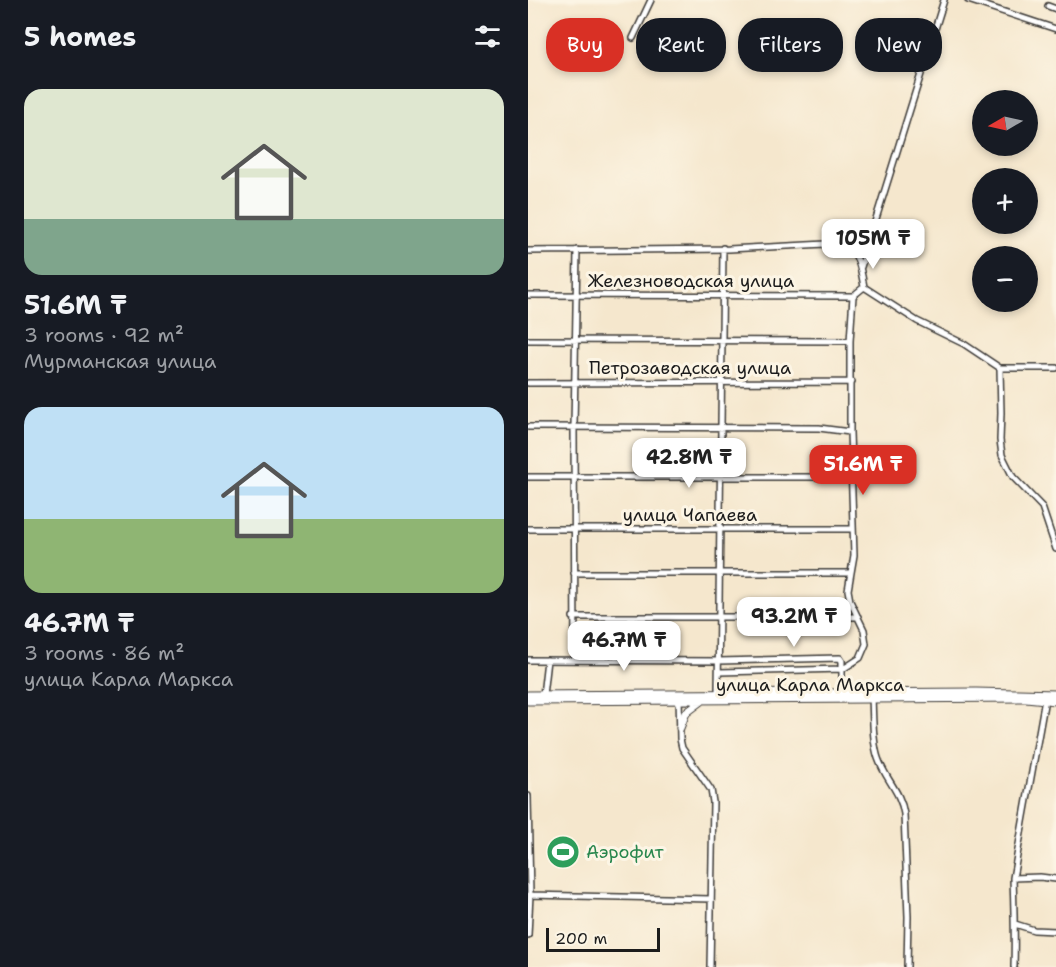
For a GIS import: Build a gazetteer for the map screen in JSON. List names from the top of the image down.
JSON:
{
  "streets": {
    "main road": ["улица Карла Маркса"],
    "street": ["Железноводская улица", "Петрозаводская улица", "улица Чапаева"]
  },
  "places": {
    "sports": ["Аэрофит"]
  },
  "scale_bar": "200 m",
  "north": "left",
  "page": {
    "heading": "5 homes",
    "chip": [
      "Buy",
      "Rent",
      "Filters",
      "New"
    ],
    "list": [
      {
        "name": "51.6M ₸",
        "note": "3 rooms · 92 m² · Мурманская улица"
      },
      {
        "name": "46.7M ₸",
        "note": "3 rooms · 86 m² · улица Карла Маркса"
      }
    ],
    "map_buttons": ["+", "−"],
    "price": [
      "105M ₸",
      "42.8M ₸",
      "51.6M ₸",
      "93.2M ₸",
      "46.7M ₸"
    ],
    "scale": "200 m"
  }
}
